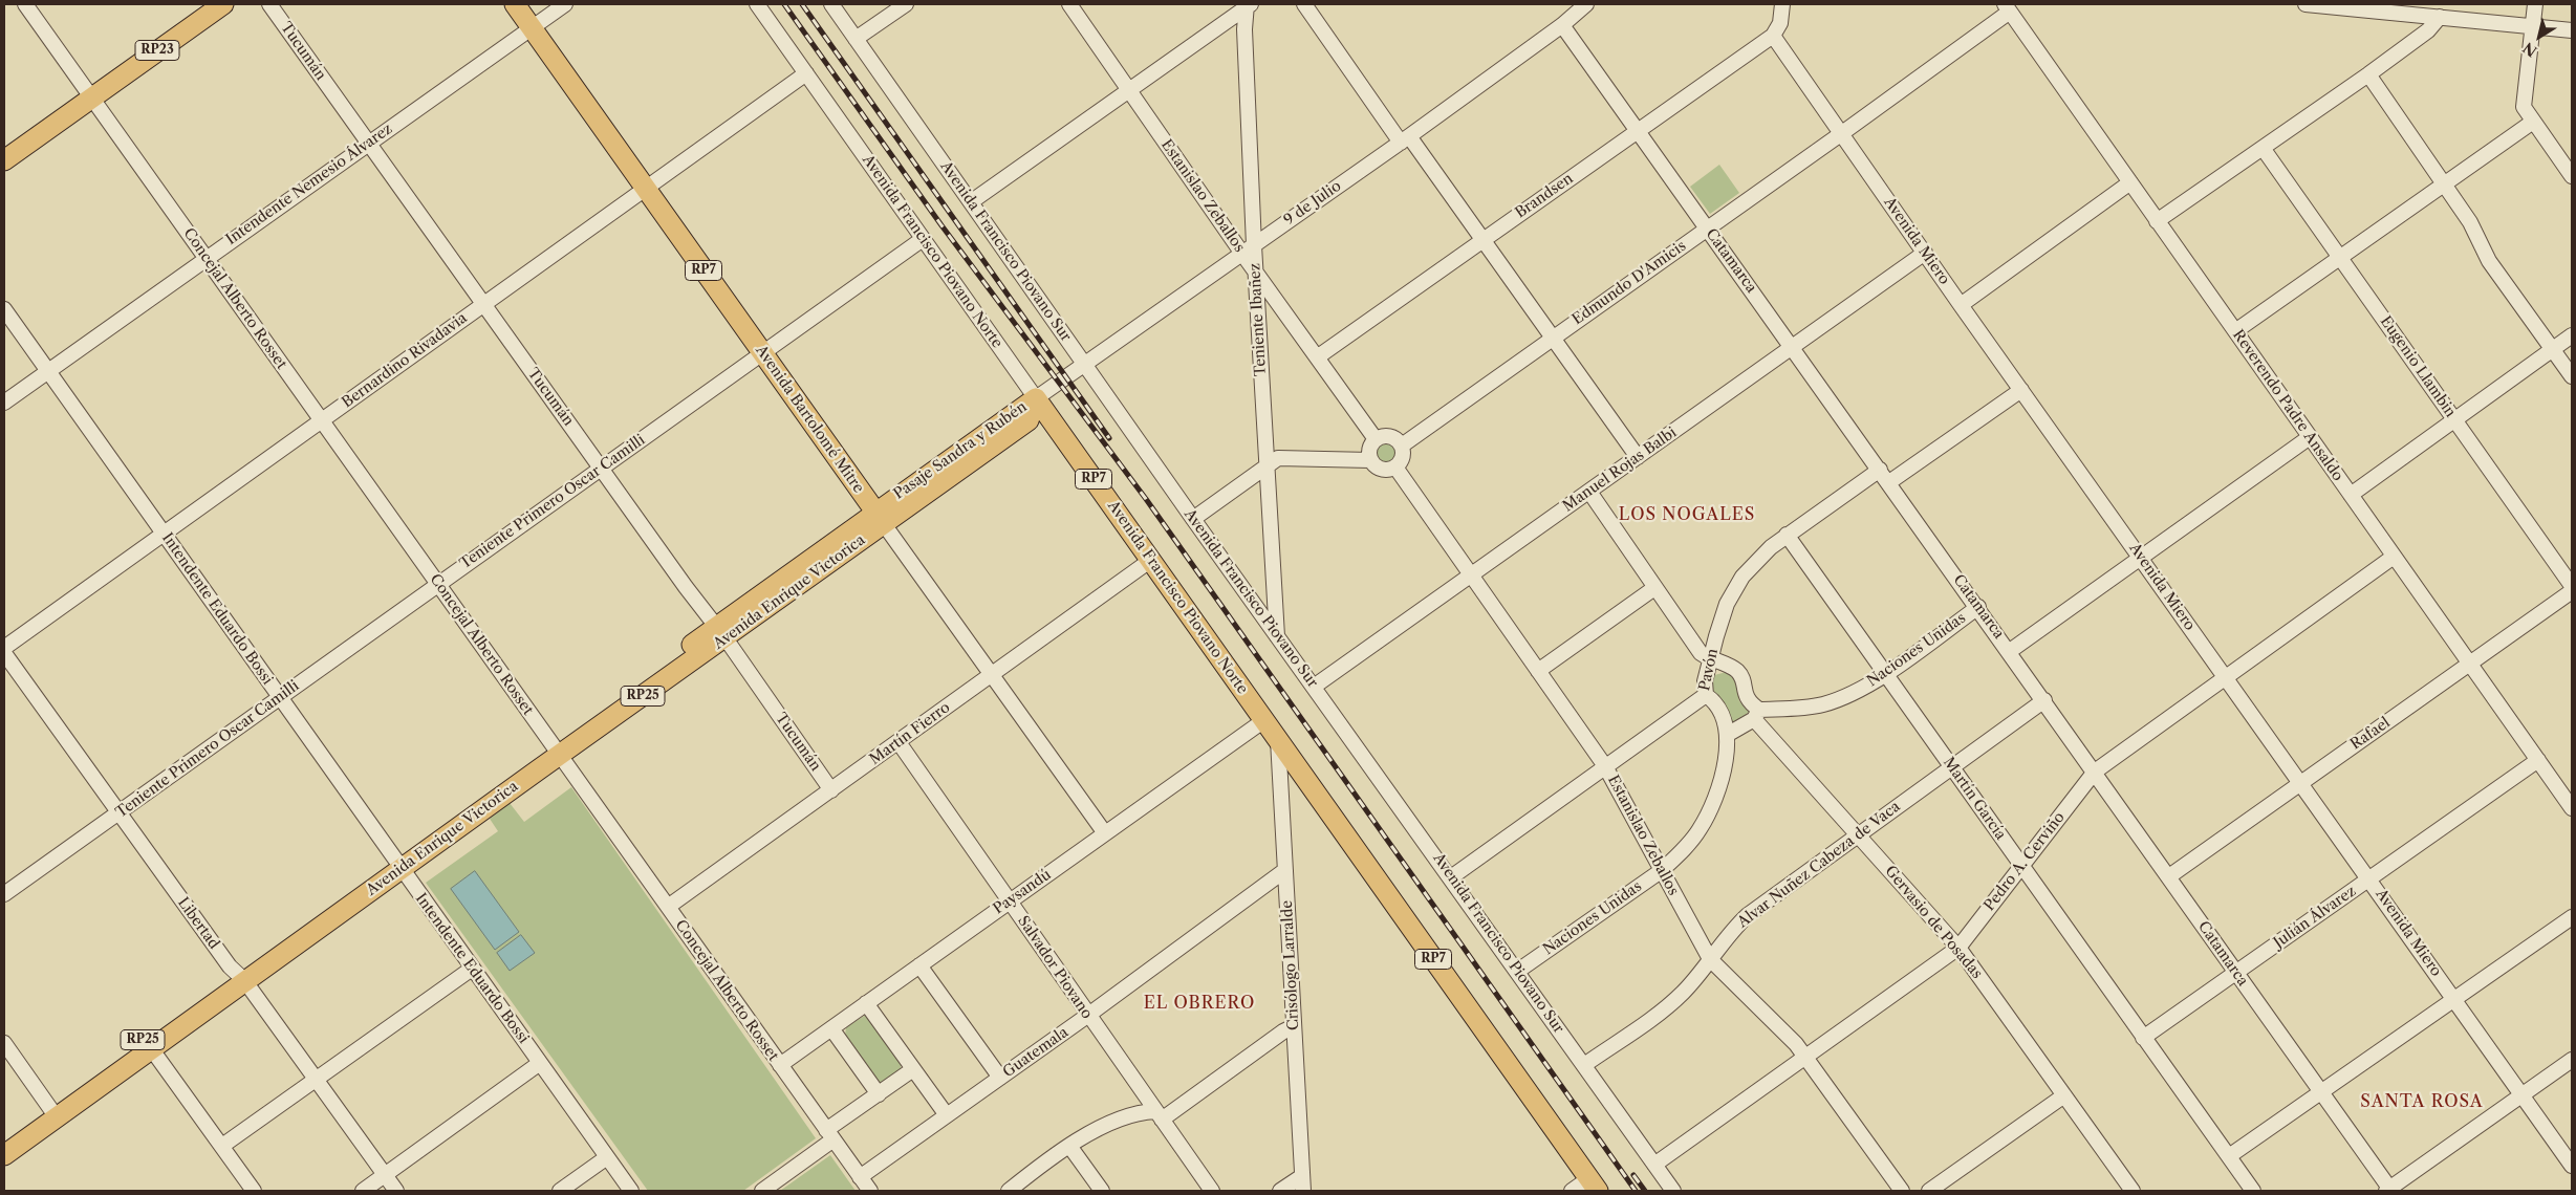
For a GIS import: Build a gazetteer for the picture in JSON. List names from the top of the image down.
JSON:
{
  "streets": {
    "main road": [
      "RP23",
      "Avenida Francisco Piovano Norte",
      "RP7",
      "Avenida Bartolomé Mitre",
      "Pasaje Sandra y Rubén",
      "Avenida Enrique Victorica",
      "RP25"
    ],
    "street": [
      "Tucumán",
      "Intendente Nemesio Álvarez",
      "Estanislao Zeballos",
      "Brandsen",
      "9 de Julio",
      "Avenida Miero",
      "Avenida Francisco Piovano Sur",
      "Catamarca",
      "Edmundo D'Amicis",
      "Concejal Alberto Rosset",
      "Teniente Ibañez",
      "Bernardino Rivadavia",
      "Eugenio Llambin",
      "Reverendo Padre Ansaldo",
      "Manuel Rojas Balbi",
      "Teniente Primero Oscar Camilli",
      "Intendente Eduardo Bossi",
      "Naciones Unidas",
      "Pavón",
      "Martín Fierro",
      "Rafael",
      "Martín García",
      "Pedro A. Cerviño",
      "Alvar Nuñez Cabeza de Vaca",
      "Paysandú",
      "Julián Álvarez",
      "Gervasio de Posadas",
      "Libertad",
      "Crisólogo Larralde",
      "Salvador Piovano",
      "Guatemala"
    ]
  },
  "crossings": [
    ["RP23", "Concejal Alberto Rosset"],
    ["Tucumán", "Intendente Nemesio Álvarez"],
    ["Tucumán", "Bernardino Rivadavia"],
    ["Tucumán", "Teniente Primero Oscar Camilli"],
    ["Tucumán", "Avenida Enrique Victorica"],
    ["Tucumán", "Martín Fierro"],
    ["Intendente Nemesio Álvarez", "Concejal Alberto Rosset"],
    ["Intendente Nemesio Álvarez", "Avenida Bartolomé Mitre"],
    ["Intendente Nemesio Álvarez", "Intendente Eduardo Bossi"],
    ["Estanislao Zeballos", "Brandsen"],
    ["Estanislao Zeballos", "9 de Julio"],
    ["Estanislao Zeballos", "Edmundo D'Amicis"],
    ["Estanislao Zeballos", "Teniente Ibañez"],
    ["Estanislao Zeballos", "Manuel Rojas Balbi"],
    ["Estanislao Zeballos", "Naciones Unidas"],
    ["Estanislao Zeballos", "Pavón"],
    ["Estanislao Zeballos", "Pedro A. Cerviño"],
    ["Estanislao Zeballos", "Alvar Nuñez Cabeza de Vaca"],
    ["Brandsen", "Avenida Miero"],
    ["Brandsen", "Catamarca"],
    ["9 de Julio", "Avenida Francisco Piovano Norte"],
    ["9 de Julio", "Avenida Francisco Piovano Sur"],
    ["9 de Julio", "Catamarca"],
    ["9 de Julio", "Teniente Ibañez"],
    ["9 de Julio", "Pasaje Sandra y Rubén"],
    ["Avenida Miero", "Edmundo D'Amicis"],
    ["Avenida Miero", "Manuel Rojas Balbi"],
    ["Avenida Miero", "Rafael"],
    ["Avenida Miero", "Pedro A. Cerviño"],
    ["Avenida Miero", "Julián Álvarez"],
    ["Avenida Francisco Piovano Norte", "Bernardino Rivadavia"],
    ["Avenida Francisco Piovano Norte", "Pasaje Sandra y Rubén"],
    ["Avenida Francisco Piovano Norte", "Teniente Primero Oscar Camilli"],
    ["Avenida Francisco Piovano Norte", "Martín Fierro"],
    ["Avenida Francisco Piovano Norte", "Paysandú"],
    ["Avenida Francisco Piovano Norte", "Crisólogo Larralde"],
    ["Avenida Francisco Piovano Sur", "Teniente Ibañez"],
    ["Avenida Francisco Piovano Sur", "Manuel Rojas Balbi"],
    ["Avenida Francisco Piovano Sur", "Naciones Unidas"],
    ["Avenida Francisco Piovano Sur", "Pavón"],
    ["Avenida Francisco Piovano Sur", "Pedro A. Cerviño"],
    ["Avenida Francisco Piovano Sur", "Alvar Nuñez Cabeza de Vaca"],
    ["Catamarca", "Edmundo D'Amicis"],
    ["Catamarca", "Manuel Rojas Balbi"],
    ["Catamarca", "Naciones Unidas"],
    ["Catamarca", "Pavón"],
    ["Catamarca", "Rafael"],
    ["Catamarca", "Pedro A. Cerviño"],
    ["Catamarca", "Alvar Nuñez Cabeza de Vaca"],
    ["Catamarca", "Julián Álvarez"],
    ["Edmundo D'Amicis", "Reverendo Padre Ansaldo"],
    ["Concejal Alberto Rosset", "Bernardino Rivadavia"],
    ["Concejal Alberto Rosset", "Teniente Primero Oscar Camilli"],
    ["Concejal Alberto Rosset", "Avenida Enrique Victorica"],
    ["Concejal Alberto Rosset", "Martín Fierro"],
    ["Concejal Alberto Rosset", "Paysandú"],
    ["Concejal Alberto Rosset", "Guatemala"],
    ["Bernardino Rivadavia", "Avenida Bartolomé Mitre"],
    ["Bernardino Rivadavia", "Intendente Eduardo Bossi"],
    ["Reverendo Padre Ansaldo", "Rafael"],
    ["Reverendo Padre Ansaldo", "Pedro A. Cerviño"],
    ["Reverendo Padre Ansaldo", "Julián Álvarez"],
    ["Avenida Bartolomé Mitre", "Pasaje Sandra y Rubén"],
    ["Avenida Bartolomé Mitre", "Teniente Primero Oscar Camilli"],
    ["Avenida Bartolomé Mitre", "Avenida Enrique Victorica"],
    ["Avenida Bartolomé Mitre", "Martín Fierro"],
    ["Avenida Bartolomé Mitre", "Paysandú"],
    ["Pasaje Sandra y Rubén", "Avenida Enrique Victorica"],
    ["Manuel Rojas Balbi", "Gervasio de Posadas"],
    ["Teniente Primero Oscar Camilli", "Intendente Eduardo Bossi"],
    ["Teniente Primero Oscar Camilli", "Libertad"],
    ["Avenida Enrique Victorica", "Intendente Eduardo Bossi"],
    ["Avenida Enrique Victorica", "Libertad"],
    ["Naciones Unidas", "Martín García"],
    ["Naciones Unidas", "Gervasio de Posadas"],
    ["Pavón", "Martín García"],
    ["Pavón", "Gervasio de Posadas"],
    ["Martín Fierro", "Salvador Piovano"],
    ["Martín García", "Pedro A. Cerviño"],
    ["Martín García", "Alvar Nuñez Cabeza de Vaca"],
    ["Martín García", "Julián Álvarez"],
    ["Pedro A. Cerviño", "Gervasio de Posadas"],
    ["Alvar Nuñez Cabeza de Vaca", "Gervasio de Posadas"],
    ["Paysandú", "Salvador Piovano"],
    ["Crisólogo Larralde", "Guatemala"],
    ["Salvador Piovano", "Guatemala"]
  ],
  "districts": ["LOS NOGALES", "EL OBRERO", "SANTA ROSA"],
  "north": "bottom left"
}
